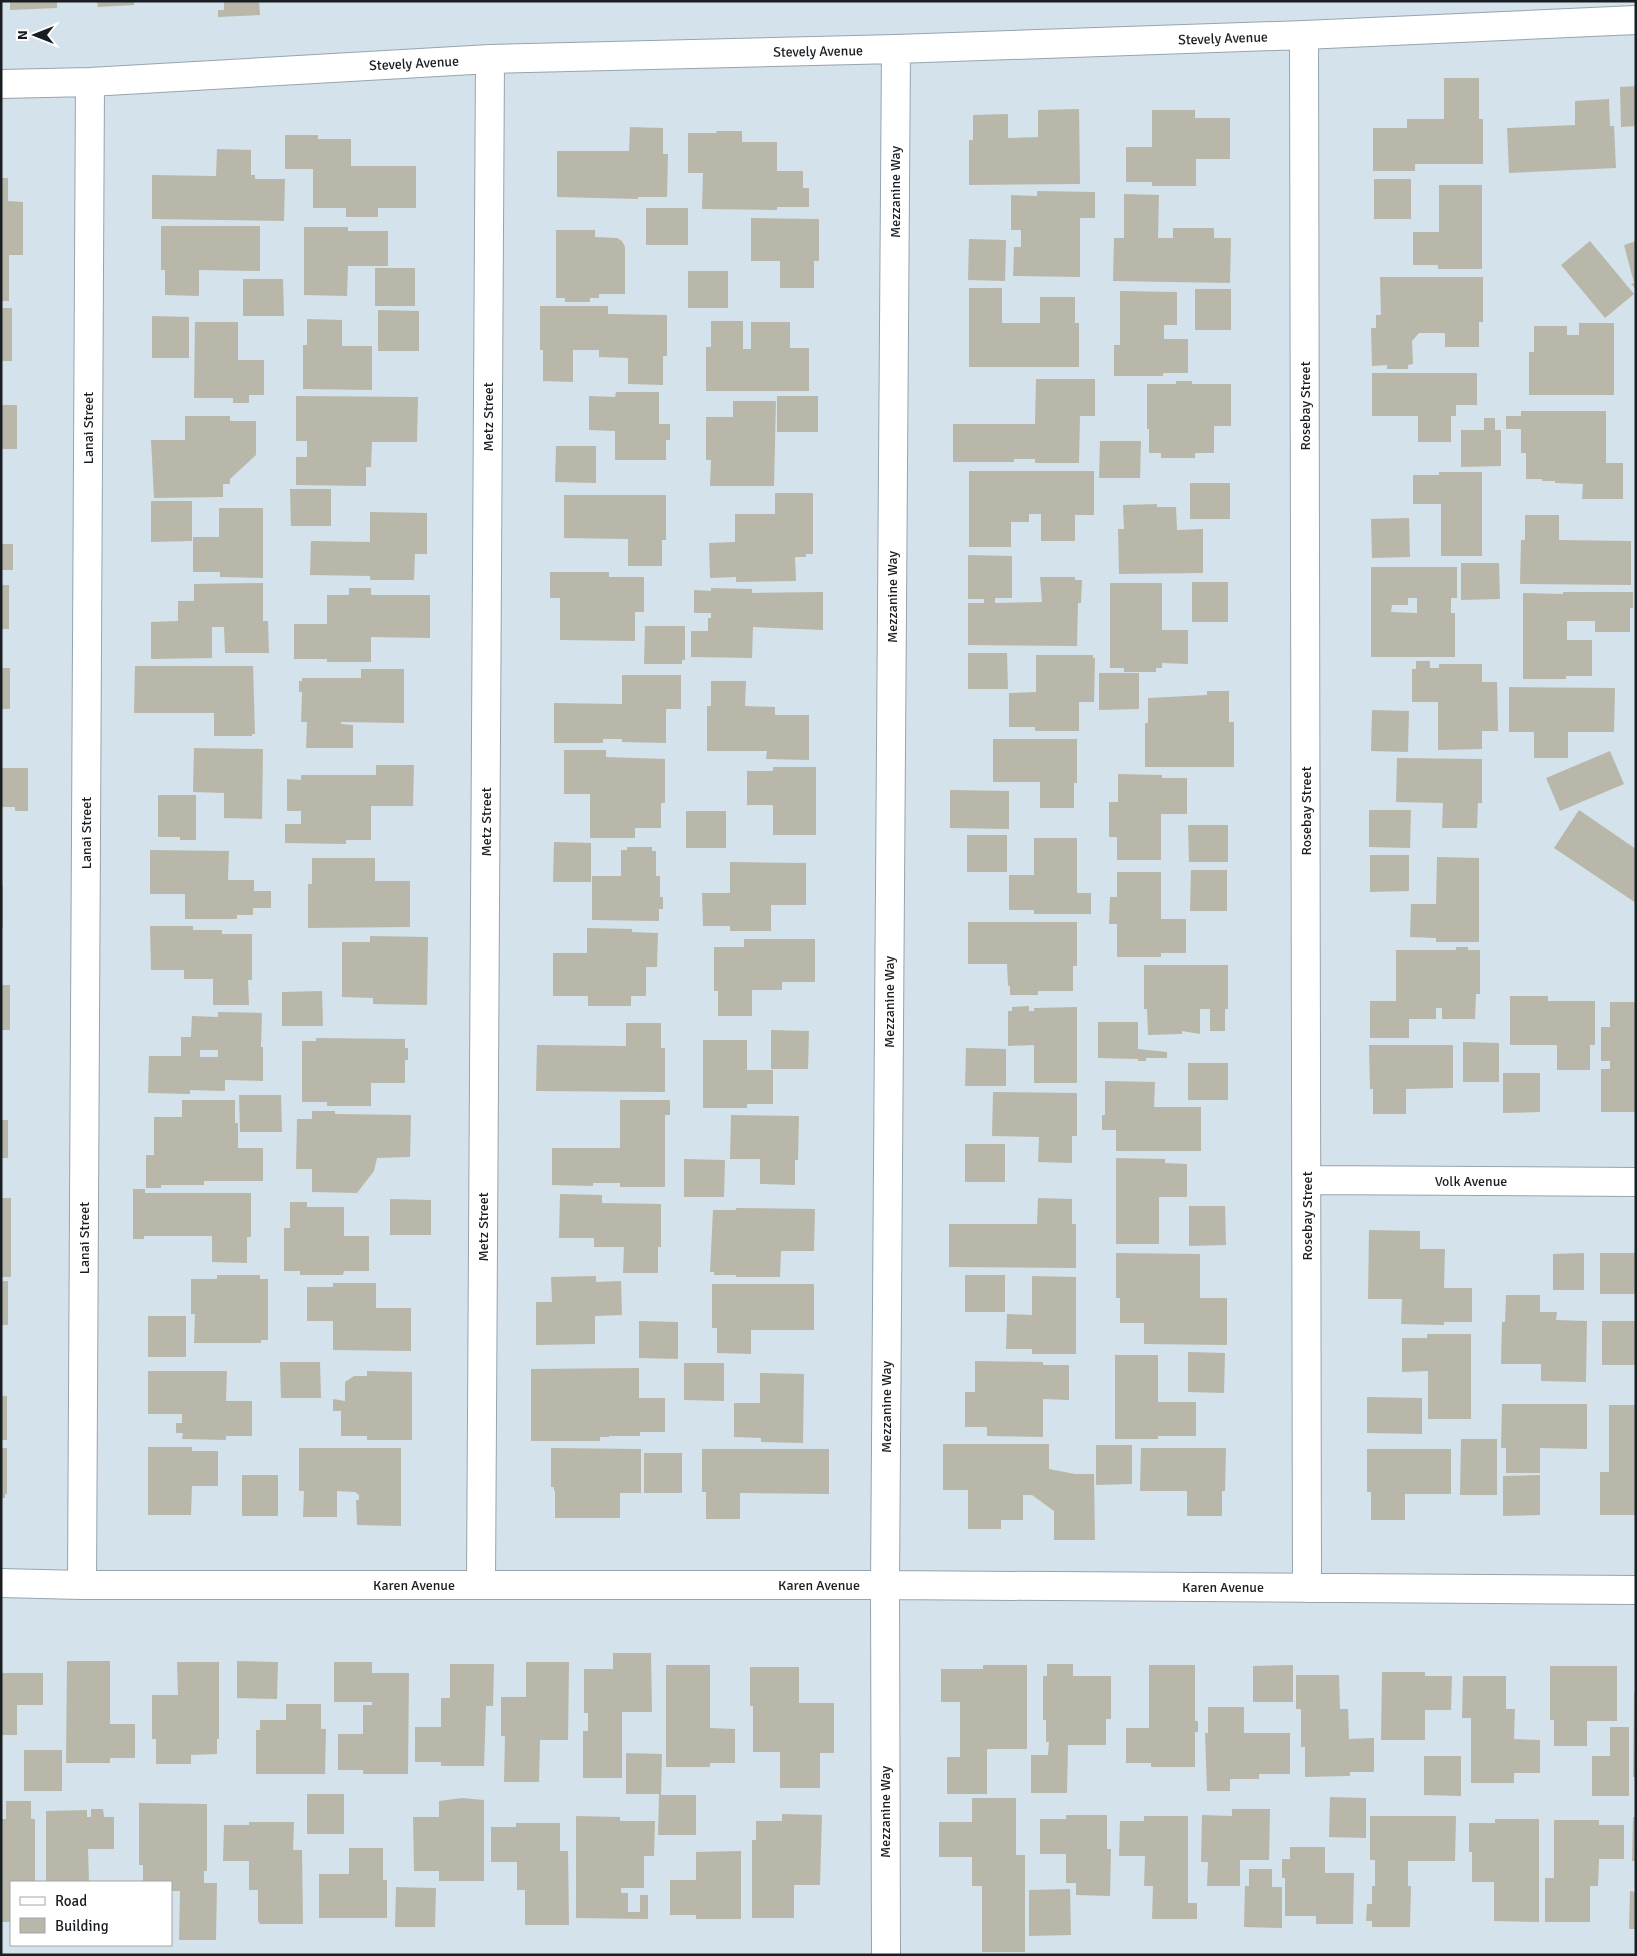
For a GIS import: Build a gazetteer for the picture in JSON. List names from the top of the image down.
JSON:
{
  "streets": {
    "street": [
      "Stevely Avenue",
      "Mezzanine Way",
      "Rosebay Street",
      "Metz Street",
      "Lanai Street",
      "Volk Avenue",
      "Karen Avenue"
    ]
  },
  "crossings": [
    ["Stevely Avenue", "Mezzanine Way"],
    ["Stevely Avenue", "Rosebay Street"],
    ["Stevely Avenue", "Metz Street"],
    ["Stevely Avenue", "Lanai Street"],
    ["Mezzanine Way", "Karen Avenue"],
    ["Rosebay Street", "Volk Avenue"],
    ["Rosebay Street", "Karen Avenue"],
    ["Metz Street", "Karen Avenue"],
    ["Lanai Street", "Karen Avenue"]
  ],
  "legend": ["Road", "Building"],
  "north": "left"
}
